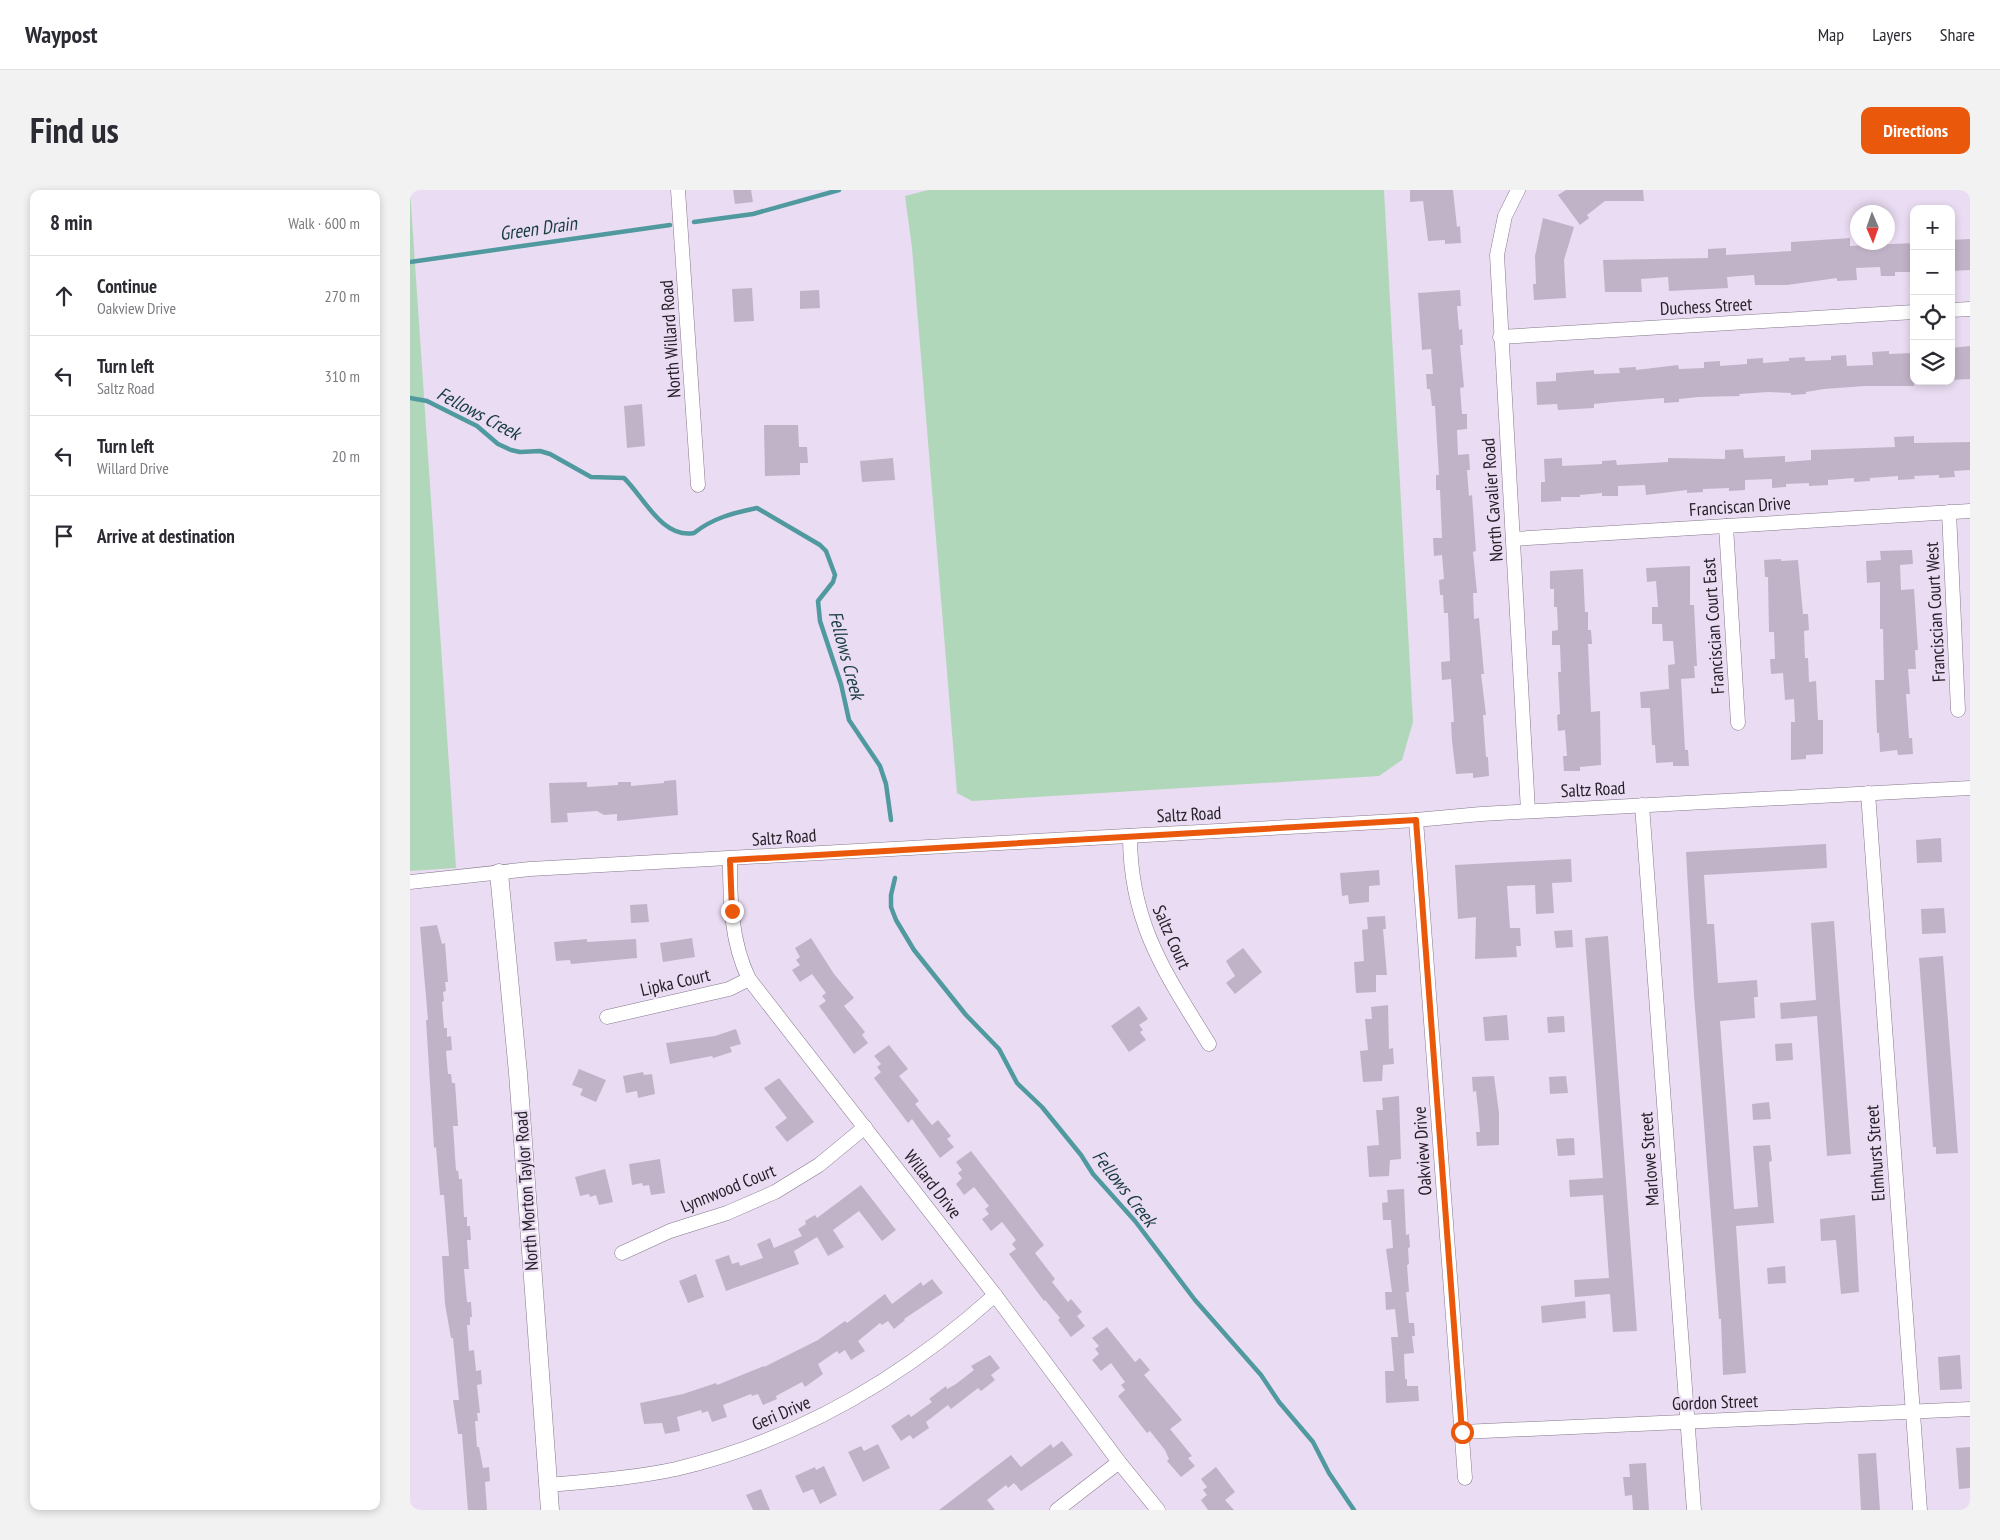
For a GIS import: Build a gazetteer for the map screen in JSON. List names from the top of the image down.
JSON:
{
  "streets": {
    "street": [
      "Duchess Street",
      "North Willard Road",
      "North Cavalier Road",
      "Franciscan Drive",
      "Franciscian Court West",
      "Franciscian Court East",
      "Saltz Road",
      "Saltz Court",
      "Lipka Court",
      "Oakview Drive",
      "Elmhurst Street",
      "Marlowe Street",
      "Willard Drive",
      "Lynnwood Court",
      "North Morton Taylor Road",
      "Gordon Street",
      "Geri Drive"
    ]
  },
  "crossings": [
    ["Duchess Street", "North Cavalier Road"],
    ["North Cavalier Road", "Franciscan Drive"],
    ["North Cavalier Road", "Saltz Road"],
    ["Franciscan Drive", "Franciscian Court West"],
    ["Franciscan Drive", "Franciscian Court East"],
    ["Saltz Road", "Saltz Court"],
    ["Saltz Road", "Oakview Drive"],
    ["Saltz Road", "Elmhurst Street"],
    ["Saltz Road", "Marlowe Street"],
    ["Saltz Road", "Willard Drive"],
    ["Saltz Road", "North Morton Taylor Road"],
    ["Lipka Court", "Willard Drive"],
    ["Oakview Drive", "Gordon Street"],
    ["Elmhurst Street", "Gordon Street"],
    ["Marlowe Street", "Gordon Street"],
    ["Willard Drive", "Lynnwood Court"],
    ["Willard Drive", "Geri Drive"],
    ["North Morton Taylor Road", "Geri Drive"]
  ],
  "water": ["Green Drain", "Fellows Creek"],
  "north": "bottom",
  "page": {
    "header": "Waypost",
    "nav": ["Map", "Layers", "Share"],
    "title": "Find us",
    "buttons": "Directions",
    "heading": ["8 min", "Walk · 600 m"],
    "map_buttons": ["+", "−"],
    "list": [
      ["Continue", "Oakview Drive", "270 m"],
      ["Turn left", "Saltz Road", "310 m"],
      ["Turn left", "Willard Drive", "20 m"],
      "Arrive at destination"
    ]
  }
}
